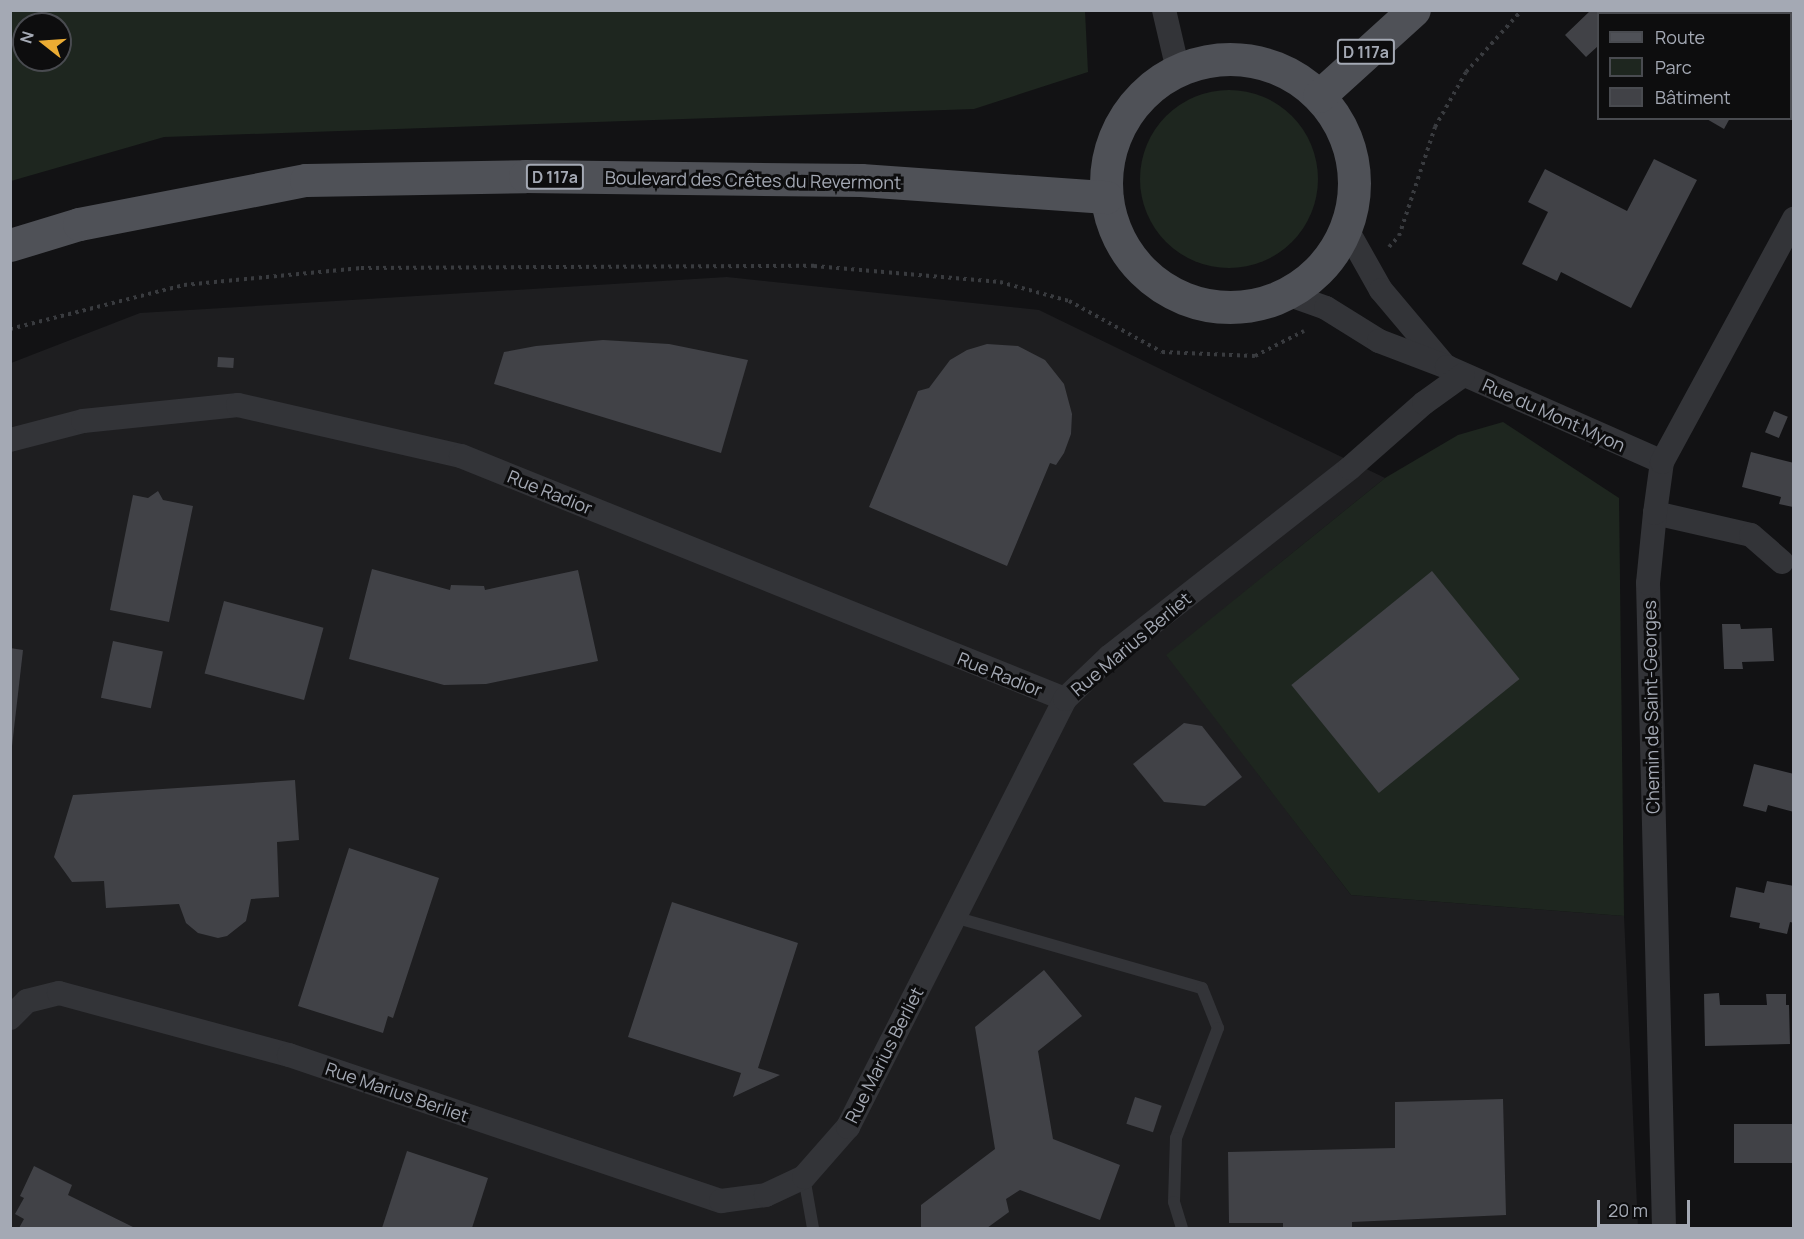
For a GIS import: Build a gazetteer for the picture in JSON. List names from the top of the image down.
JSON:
{
  "streets": {
    "main road": ["D 117a", "Boulevard des Crêtes du Revermont"],
    "street": [
      "Rue du Mont Myon",
      "Rue Radior",
      "Rue Marius Berliet",
      "Chemin de Saint-Georges"
    ]
  },
  "crossings": [
    ["Rue du Mont Myon", "Rue Marius Berliet"],
    ["Rue du Mont Myon", "Chemin de Saint-Georges"],
    ["Rue Radior", "Rue Marius Berliet"]
  ],
  "legend": ["Route", "Parc", "Bâtiment"],
  "scale_bar": "20 m",
  "north": "left"
}
